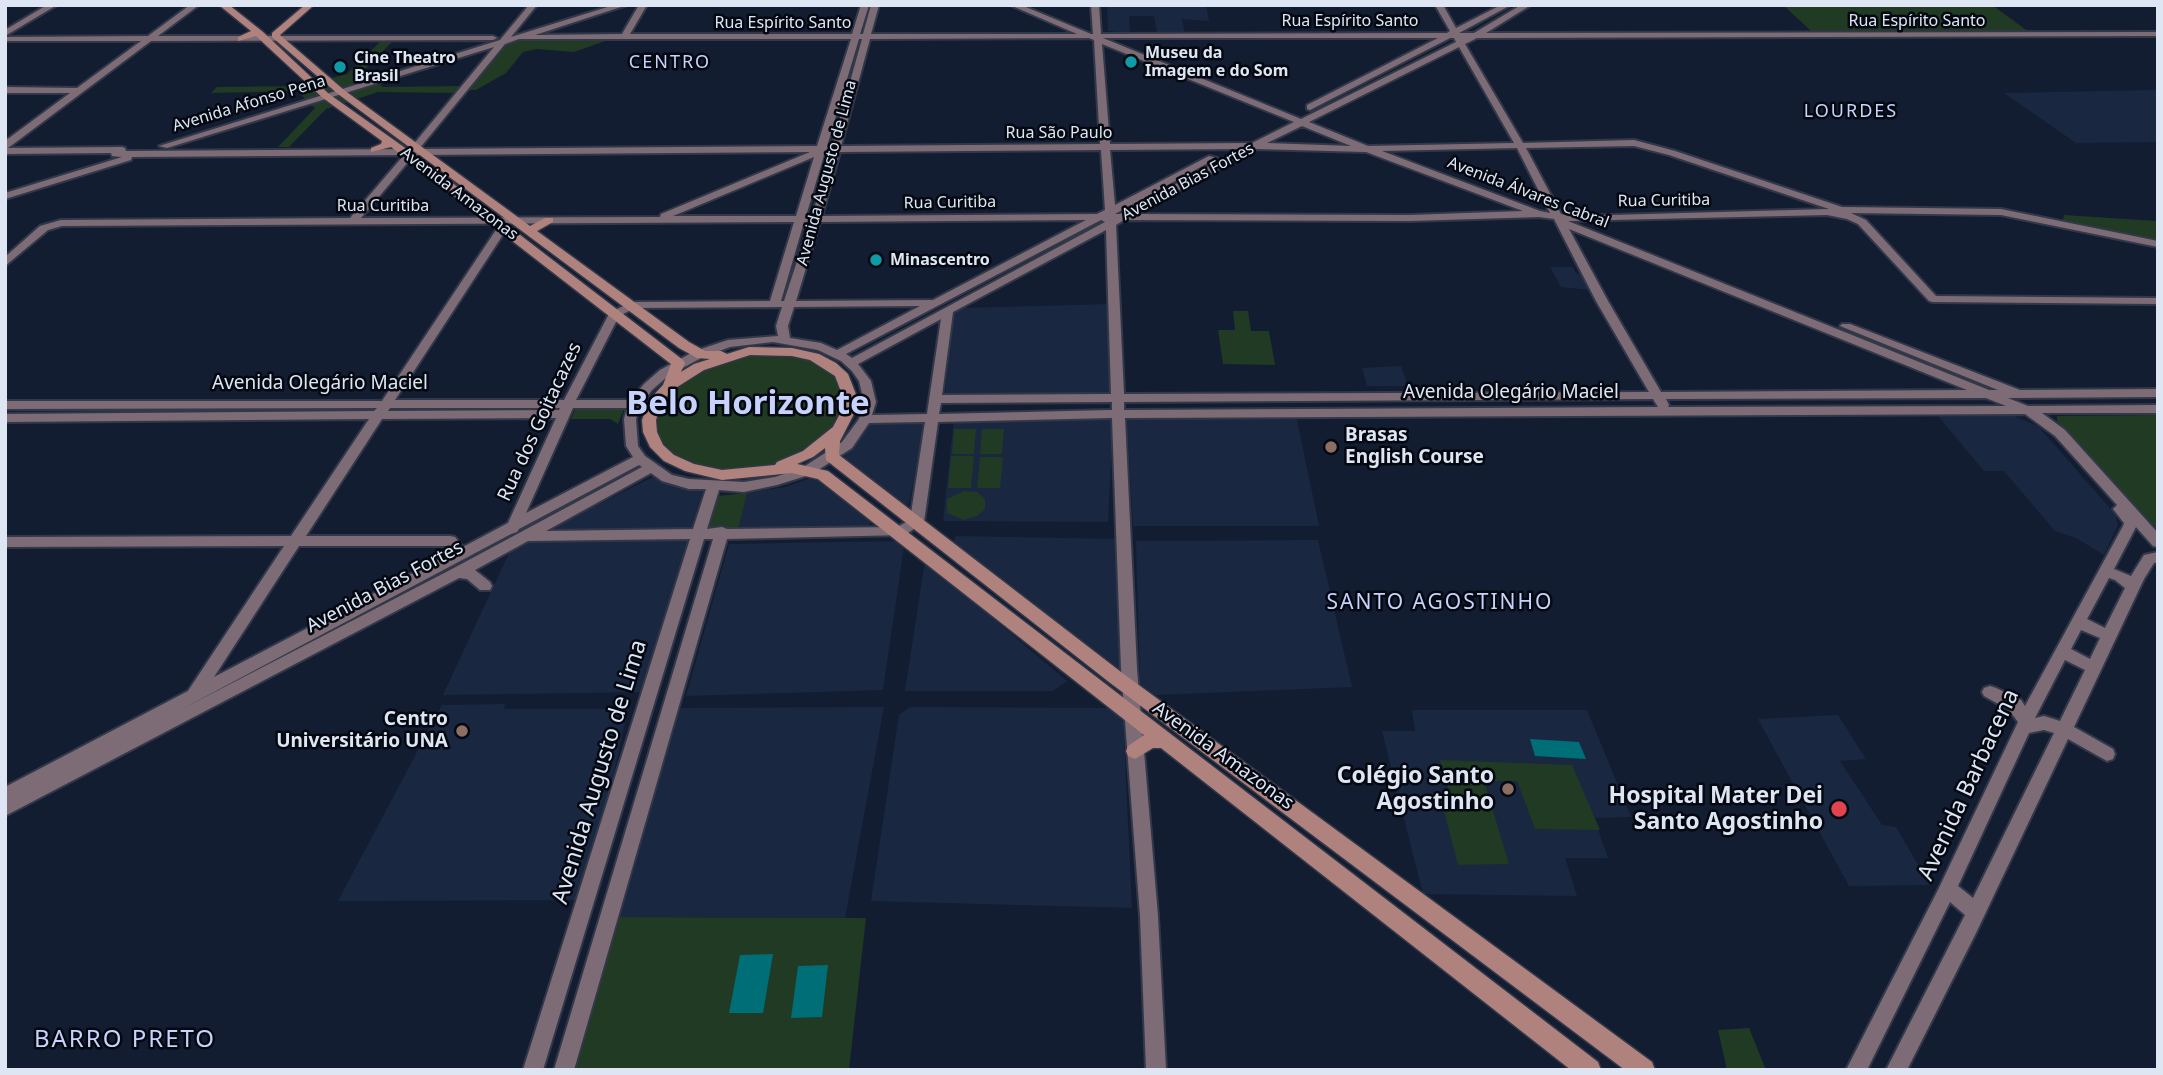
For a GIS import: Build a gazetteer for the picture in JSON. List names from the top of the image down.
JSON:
{
  "streets": {
    "main road": ["Avenida Amazonas"],
    "street": [
      "Rua Espírito Santo",
      "Avenida Afonso Pena",
      "Rua São Paulo",
      "Avenida Augusto de Lima",
      "Avenida Bias Fortes",
      "Avenida Álvares Cabral",
      "Rua Curitiba",
      "Avenida Olegário Maciel",
      "Rua dos Goitacazes",
      "Avenida Barbacena"
    ]
  },
  "crossings": [
    ["Rua Espírito Santo", "Avenida Afonso Pena"],
    ["Rua Espírito Santo", "Avenida Augusto de Lima"],
    ["Rua Espírito Santo", "Avenida Bias Fortes"],
    ["Rua Espírito Santo", "Avenida Álvares Cabral"],
    ["Avenida Afonso Pena", "Rua São Paulo"],
    ["Avenida Afonso Pena", "Avenida Amazonas"],
    ["Rua São Paulo", "Avenida Augusto de Lima"],
    ["Rua São Paulo", "Avenida Bias Fortes"],
    ["Rua São Paulo", "Avenida Álvares Cabral"],
    ["Rua São Paulo", "Avenida Amazonas"],
    ["Rua São Paulo", "Rua Curitiba"],
    ["Avenida Augusto de Lima", "Rua Curitiba"],
    ["Avenida Bias Fortes", "Avenida Álvares Cabral"],
    ["Avenida Bias Fortes", "Rua Curitiba"],
    ["Avenida Bias Fortes", "Rua dos Goitacazes"],
    ["Avenida Álvares Cabral", "Rua Curitiba"],
    ["Avenida Álvares Cabral", "Avenida Olegário Maciel"],
    ["Avenida Amazonas", "Rua Curitiba"],
    ["Avenida Amazonas", "Rua dos Goitacazes"],
    ["Avenida Olegário Maciel", "Rua dos Goitacazes"]
  ],
  "districts": [
    "CENTRO",
    "LOURDES",
    "Belo Horizonte",
    "SANTO AGOSTINHO",
    "BARRO PRETO"
  ],
  "places": [
    "Museu da Imagem e do Som",
    "Cine Theatro Brasil",
    "Minascentro",
    "Brasas English Course",
    "Centro Universitário UNA",
    "Colégio Santo Agostinho",
    "Hospital Mater Dei Santo Agostinho"
  ]
}
